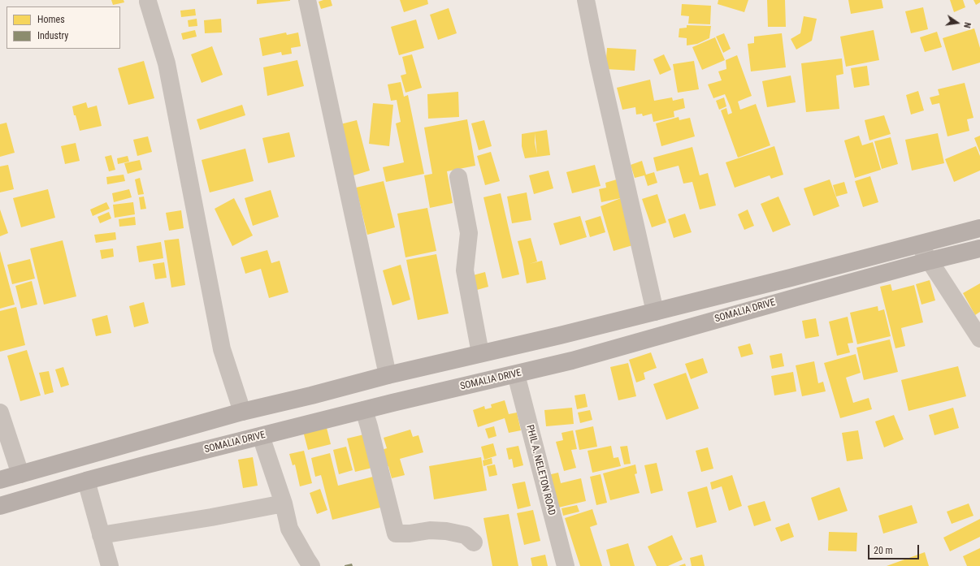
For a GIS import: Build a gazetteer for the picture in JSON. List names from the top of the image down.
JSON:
{
  "streets": {
    "main road": ["SOMALIA DRIVE"],
    "street": ["PHIL A. NELETON ROAD"]
  },
  "crossings": [
    ["SOMALIA DRIVE", "PHIL A. NELETON ROAD"]
  ],
  "legend": ["Homes", "Industry"],
  "scale_bar": "20 m",
  "north": "right"
}
